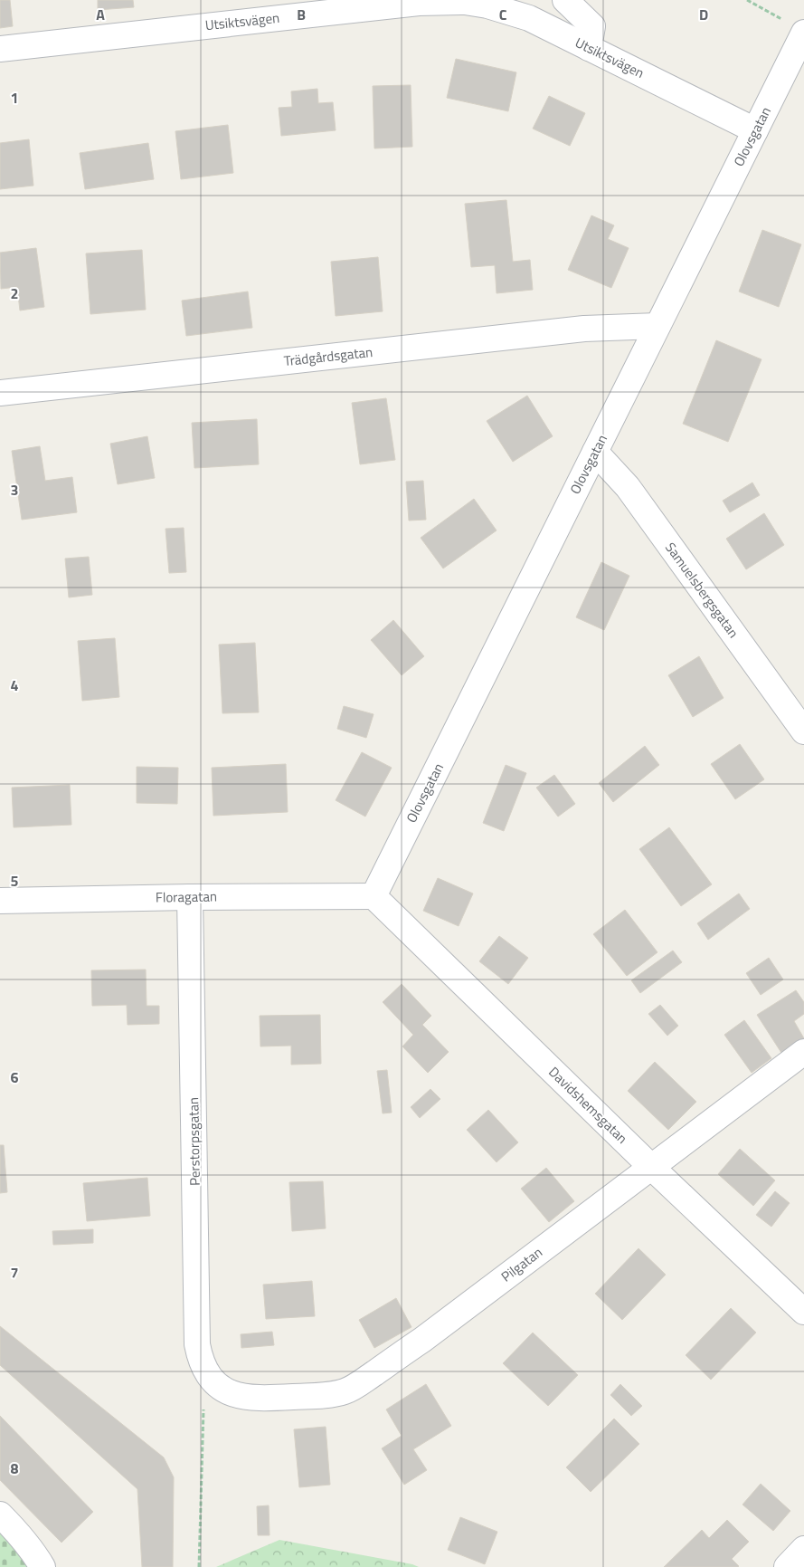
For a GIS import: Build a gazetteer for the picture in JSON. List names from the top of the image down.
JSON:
{
  "streets": {
    "street": [
      "Utsiktsvägen",
      "Olovsgatan",
      "Trädgårdsgatan",
      "Samuelsbergsgatan",
      "Floragatan",
      "Davidshemsgatan",
      "Perstorpsgatan",
      "Pilgatan"
    ]
  },
  "crossings": [
    ["Utsiktsvägen", "Olovsgatan"],
    ["Olovsgatan", "Trädgårdsgatan"],
    ["Olovsgatan", "Samuelsbergsgatan"],
    ["Olovsgatan", "Floragatan"],
    ["Olovsgatan", "Davidshemsgatan"],
    ["Floragatan", "Davidshemsgatan"],
    ["Floragatan", "Perstorpsgatan"],
    ["Davidshemsgatan", "Pilgatan"],
    ["Perstorpsgatan", "Pilgatan"]
  ],
  "grid": {
    "columns": [
      "A",
      "B",
      "C",
      "D"
    ],
    "rows": [
      "1",
      "2",
      "3",
      "4",
      "5",
      "6",
      "7",
      "8"
    ]
  }
}
